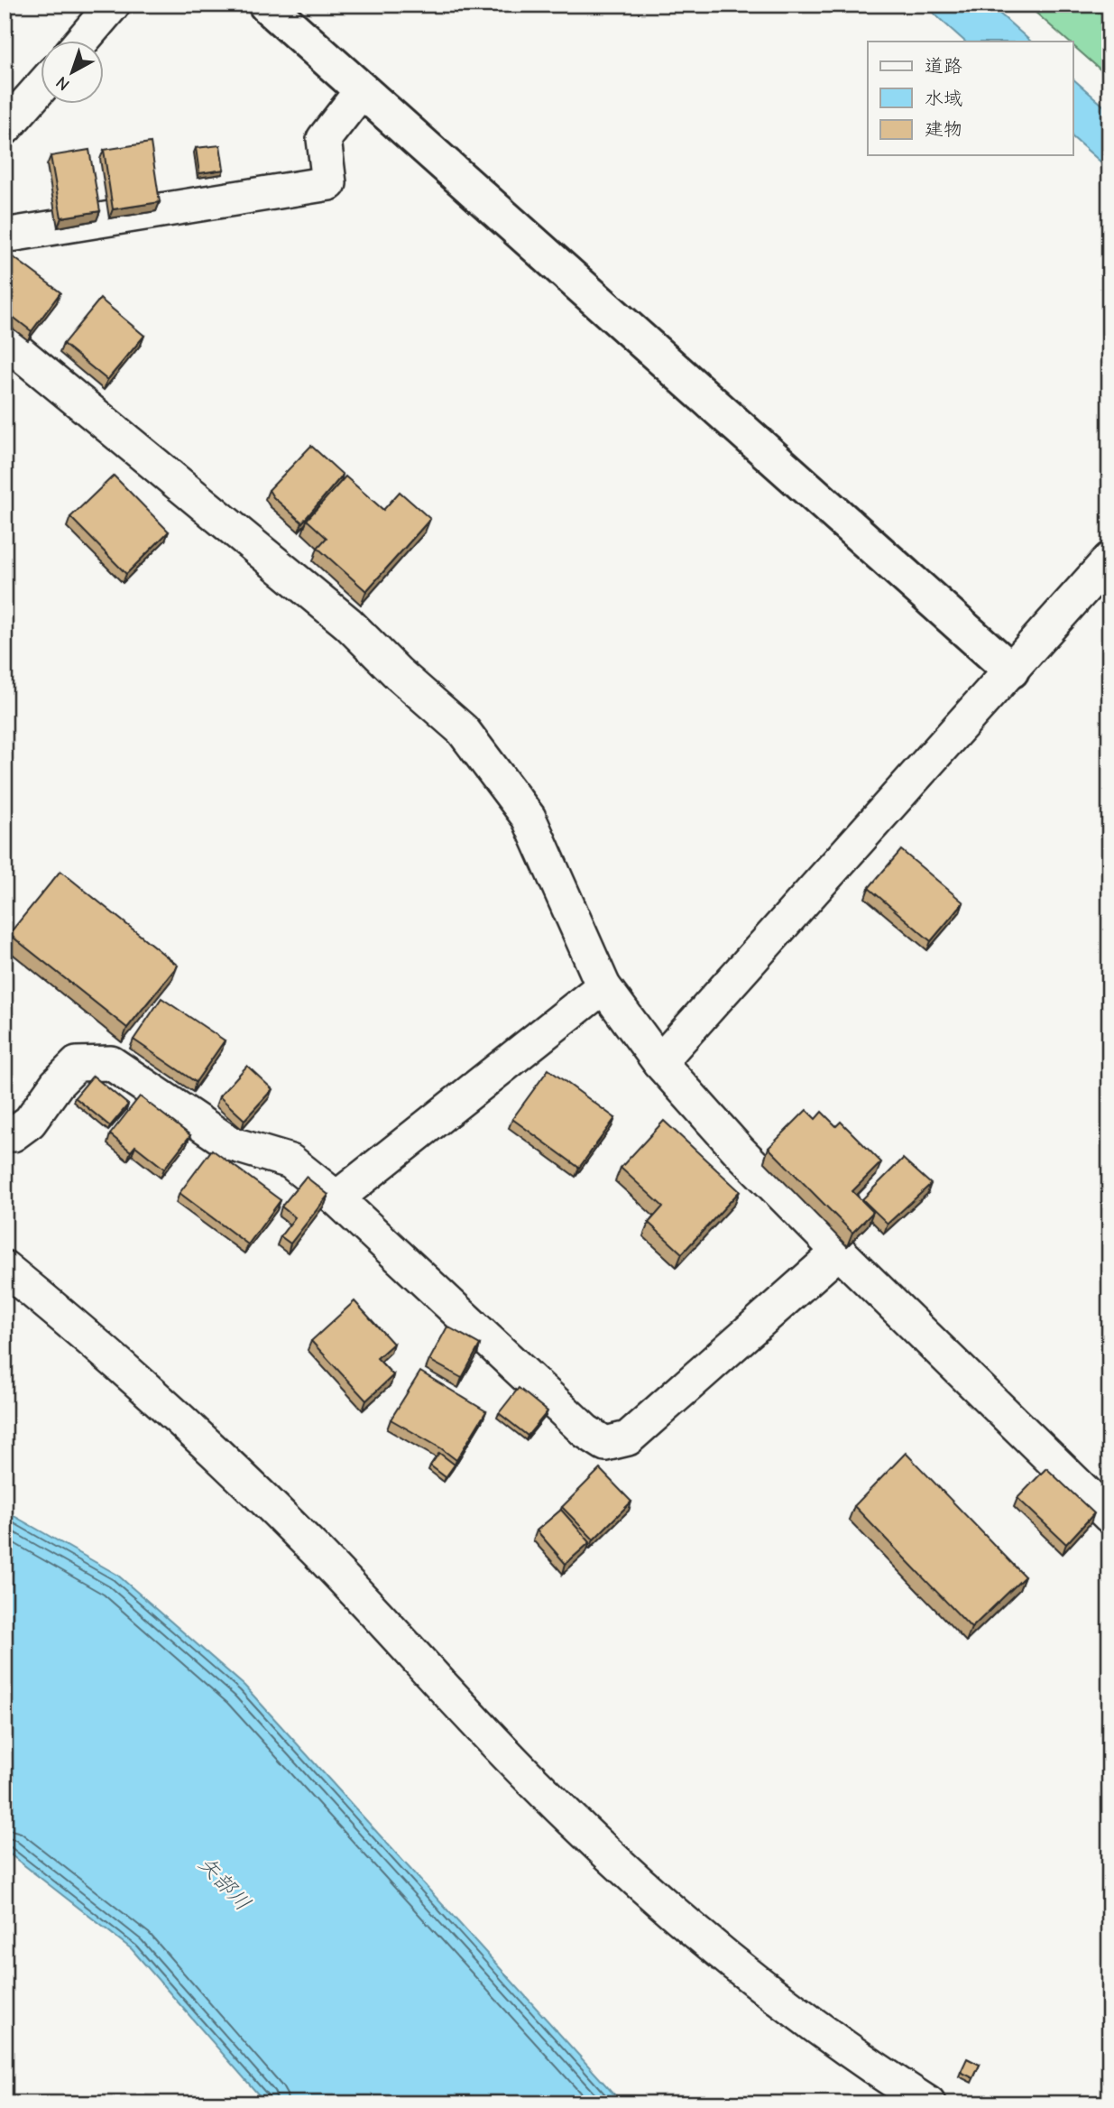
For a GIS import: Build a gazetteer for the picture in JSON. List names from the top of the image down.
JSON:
{
  "water": ["矢部川"],
  "legend": ["道路", "水域", "建物"],
  "north": "bottom left"
}
